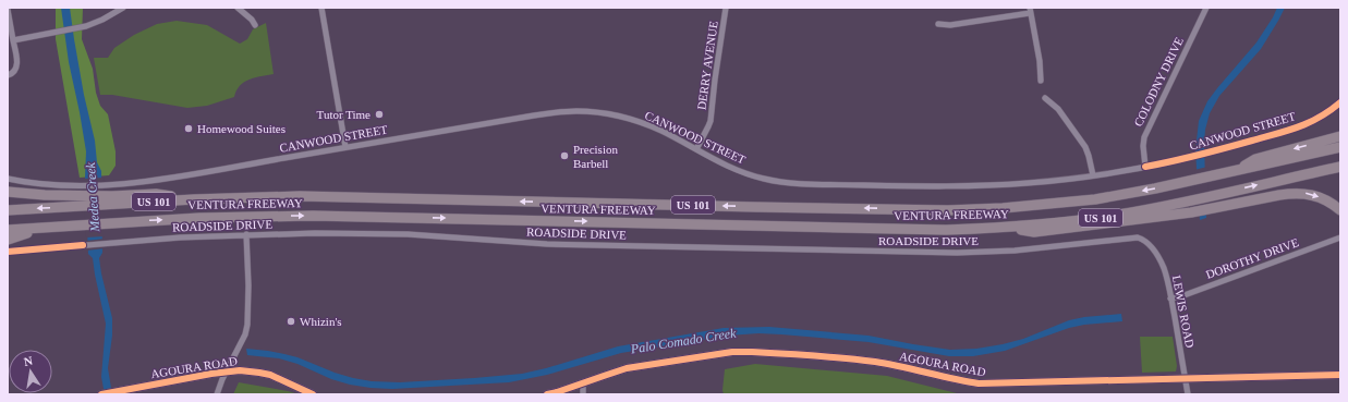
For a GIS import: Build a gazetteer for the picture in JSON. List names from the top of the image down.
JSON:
{
  "streets": {
    "highway": ["US 101", "VENTURA FREEWAY"],
    "main road": ["AGOURA ROAD"],
    "street": [
      "DERRY AVENUE",
      "COLODNY DRIVE",
      "CANWOOD STREET",
      "ROADSIDE DRIVE",
      "DOROTHY DRIVE",
      "LEWIS ROAD"
    ]
  },
  "crossings": [
    ["DERRY AVENUE", "CANWOOD STREET"],
    ["COLODNY DRIVE", "CANWOOD STREET"],
    ["ROADSIDE DRIVE", "LEWIS ROAD"],
    ["DOROTHY DRIVE", "LEWIS ROAD"],
    ["LEWIS ROAD", "AGOURA ROAD"]
  ],
  "water": ["Medea Creek", "Palo Comado Creek"],
  "places": [
    "Tutor Time",
    "Homewood Suites",
    "Precision Barbell",
    "Whizin's"
  ],
  "north": "top"
}
